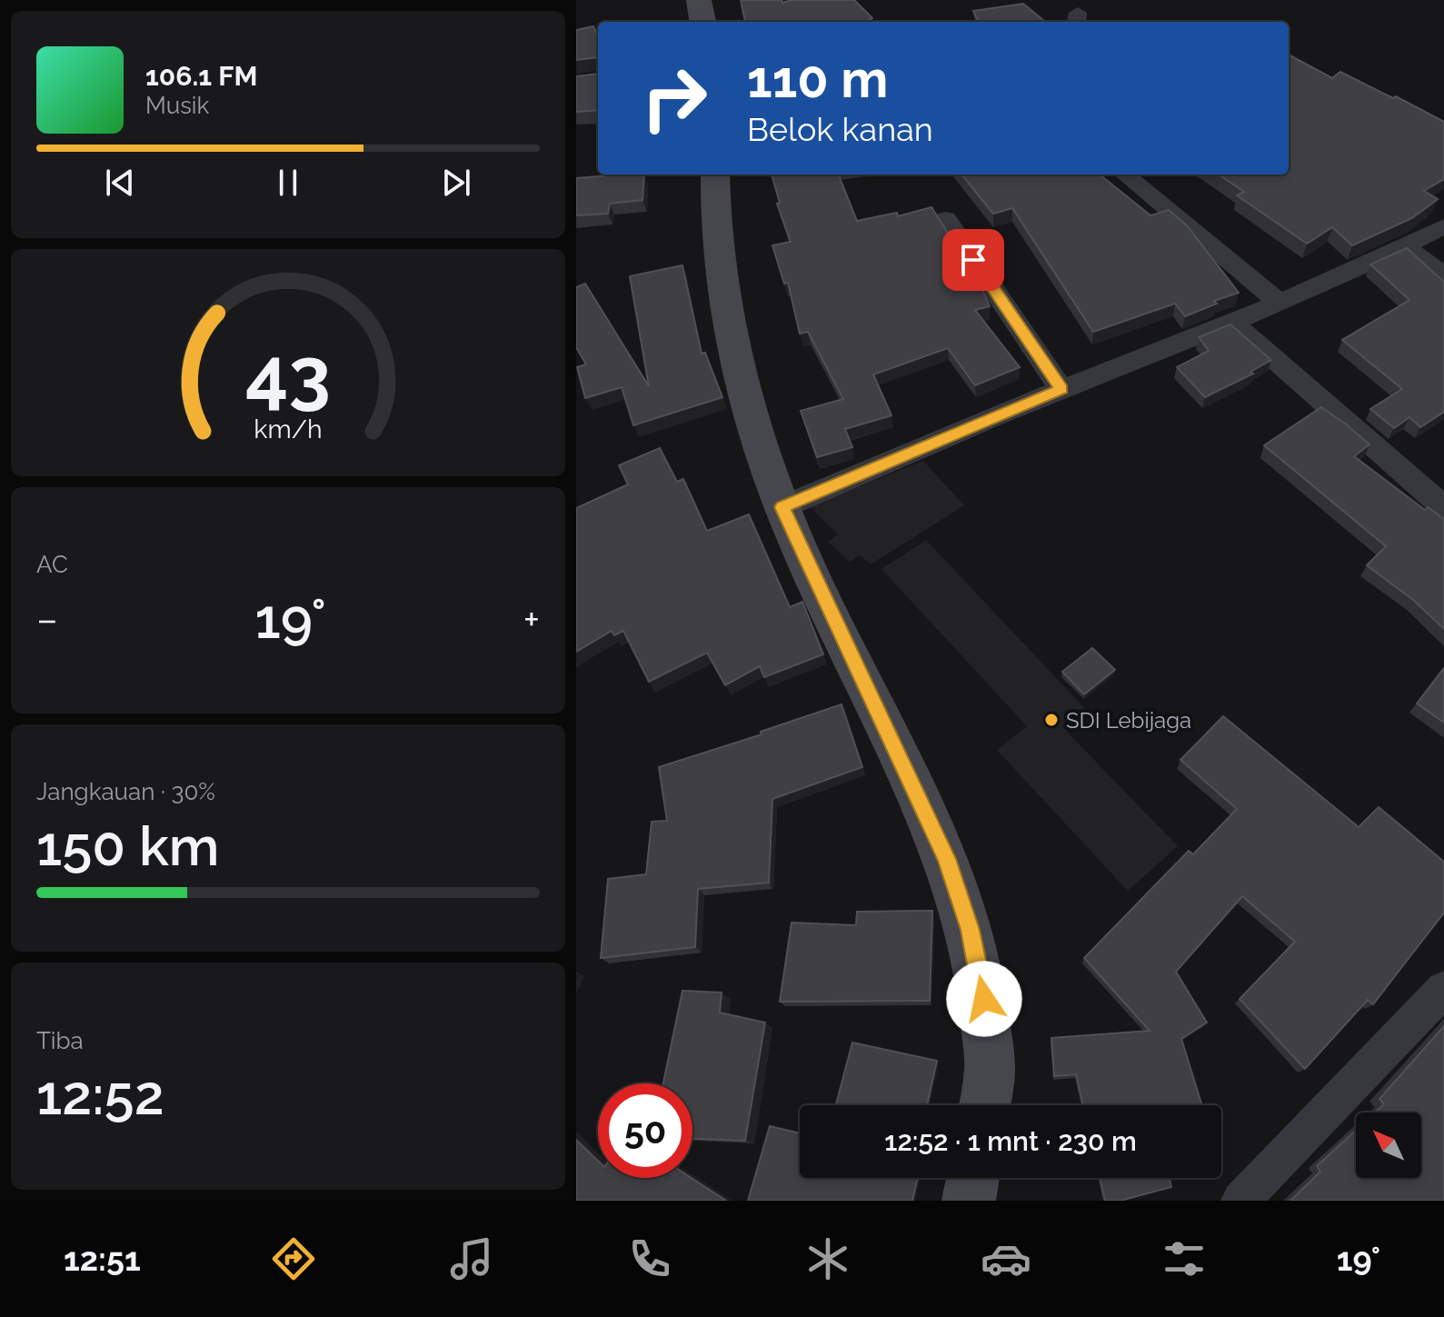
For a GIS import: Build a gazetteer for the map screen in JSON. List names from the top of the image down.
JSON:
{
  "places": ["SDI Lebijaga"],
  "north": "top left",
  "page": {
    "turn": ["110 m", "Belok kanan"],
    "song": ["106.1 FM", "Musik"],
    "tile": [
      "AC",
      ["Jangkauan · 30%", "150 km"],
      ["Tiba", "12:52"]
    ],
    "heat": ["−", "19°", "+"],
    "limit": "50",
    "trip": "12:52 · 1 mnt · 230 m",
    "tabs": ["12:51", "19°"],
    "gauge": ["43", "km/h"]
  }
}
